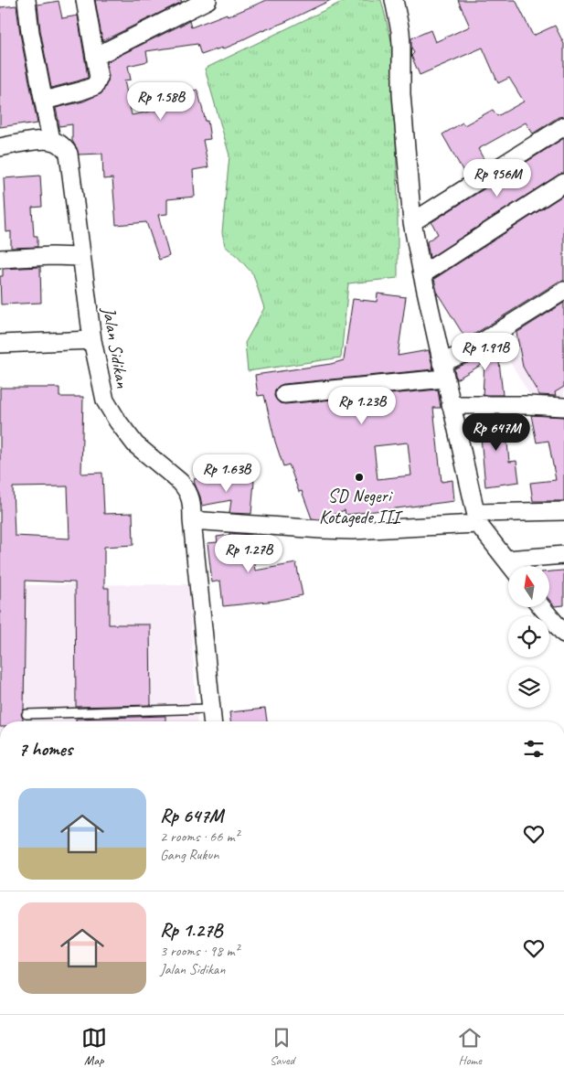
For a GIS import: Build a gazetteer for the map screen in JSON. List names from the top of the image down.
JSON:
{
  "streets": {
    "street": ["Jalan Sidikan"]
  },
  "places": ["SD Negeri Kotagede III"],
  "north": "top",
  "page": {
    "price": [
      "Rp 1.58B",
      "Rp 956M",
      "Rp 1.91B",
      "Rp 1.23B",
      "Rp 647M",
      "Rp 1.63B",
      "Rp 1.27B"
    ],
    "heading": "7 homes",
    "list": [
      {
        "name": "Rp 647M",
        "note": "2 rooms · 66 m² · Gang Rukun"
      },
      {
        "name": "Rp 1.27B",
        "note": "3 rooms · 98 m² · Jalan Sidikan"
      }
    ],
    "tabs": ["Map", "Saved", "Home"]
  }
}
